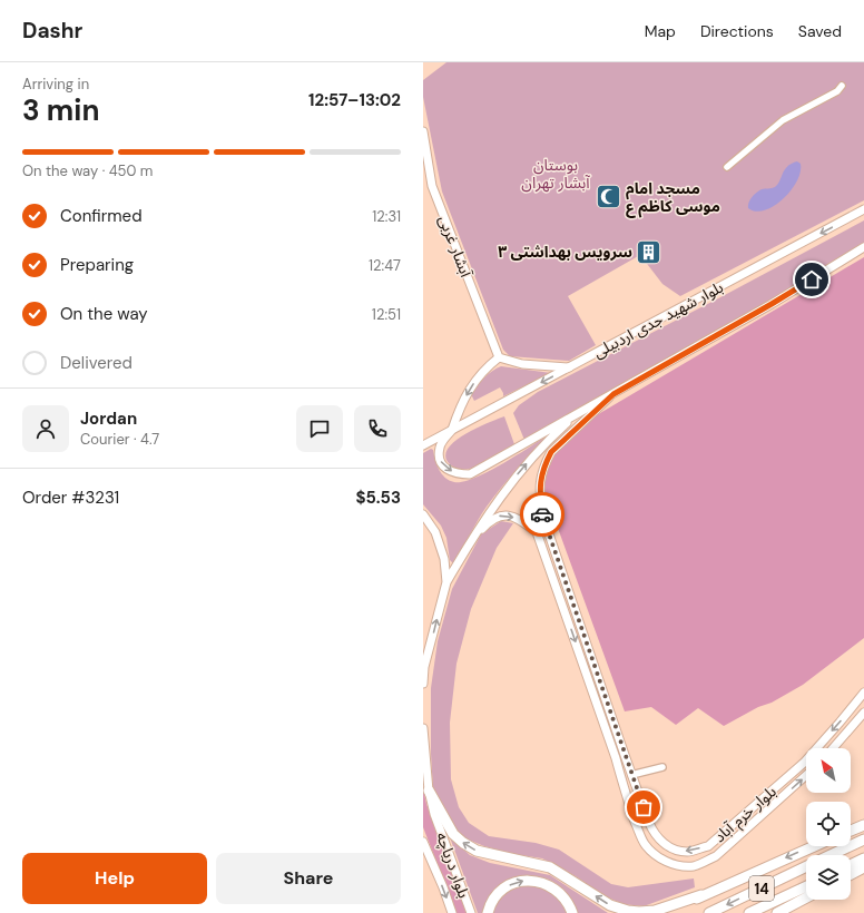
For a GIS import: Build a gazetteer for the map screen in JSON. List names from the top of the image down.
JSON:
{
  "streets": {
    "highway": ["14"],
    "street": [
      "آبشار غربی",
      "بلوار شهید جدی اردبیلی",
      "بلوار خرم آباد",
      "بلوار دریاچه"
    ]
  },
  "crossings": [
    ["بلوار شهید جدی اردبیلی", "بلوار خرم آباد"]
  ],
  "parks": ["بوستان آبشار تهران"],
  "places": {
    "mosque": ["مسجد امام موسی کاظم ع"],
    "building": ["سرویس بهداشتی ۳"]
  },
  "north": "top left",
  "page": {
    "header": "Dashr",
    "nav": ["Map", "Directions", "Saved"],
    "heading": ["3 min", "Arriving in", "12:57–13:02"],
    "panel": [
      "Jordan",
      "Courier · 4.7",
      "Order #3231",
      "$5.53"
    ],
    "bar": "On the way · 450 m",
    "list": [
      ["Confirmed", "12:31"],
      ["Preparing", "12:47"],
      ["On the way", "12:51"],
      "Delivered"
    ],
    "buttons": ["Help", "Share"]
  }
}
